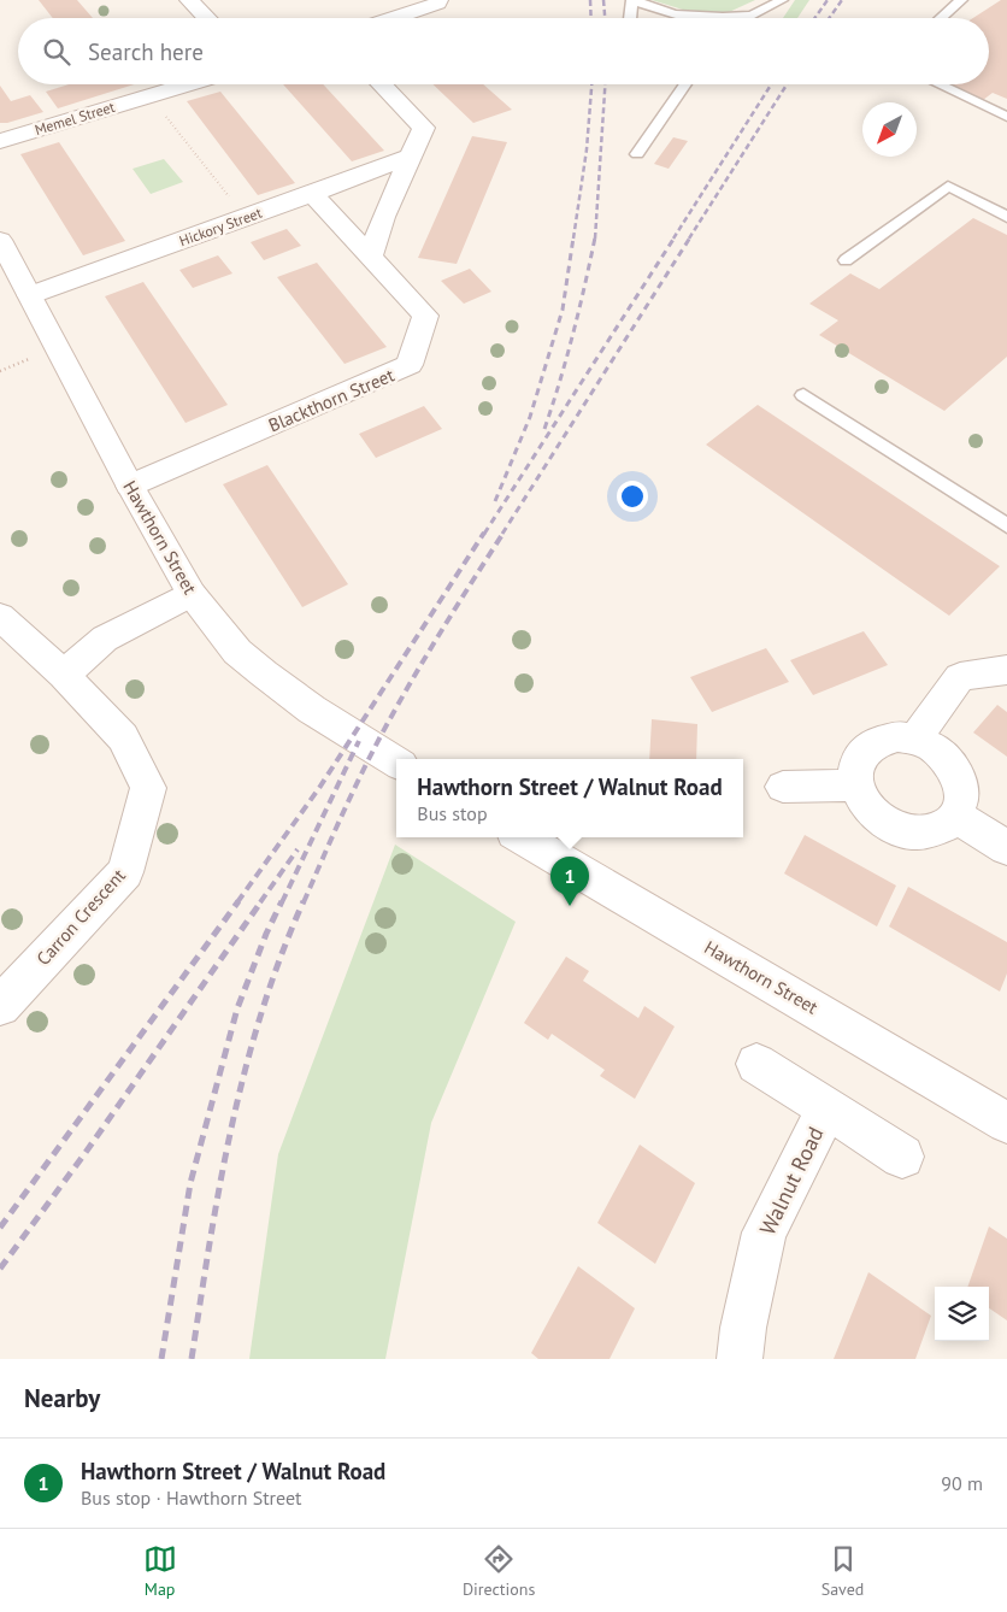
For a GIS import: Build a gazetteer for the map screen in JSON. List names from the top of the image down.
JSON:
{
  "streets": {
    "street": [
      "Memel Street",
      "Hickory Street",
      "Blackthorn Street",
      "Hawthorn Street",
      "Carron Crescent",
      "Walnut Road"
    ]
  },
  "crossings": [
    ["Hickory Street", "Blackthorn Street"],
    ["Hickory Street", "Hawthorn Street"],
    ["Blackthorn Street", "Hawthorn Street"]
  ],
  "north": "bottom left",
  "page": {
    "search": "Search here",
    "popup": ["Hawthorn Street / Walnut Road", "Bus stop"],
    "pins": "1",
    "heading": "Nearby",
    "list": [
      {
        "mark": "1",
        "name": "Hawthorn Street / Walnut Road",
        "note": "Bus stop · Hawthorn Street",
        "value": "90 m"
      }
    ],
    "nav": ["Map", "Directions", "Saved"]
  }
}
